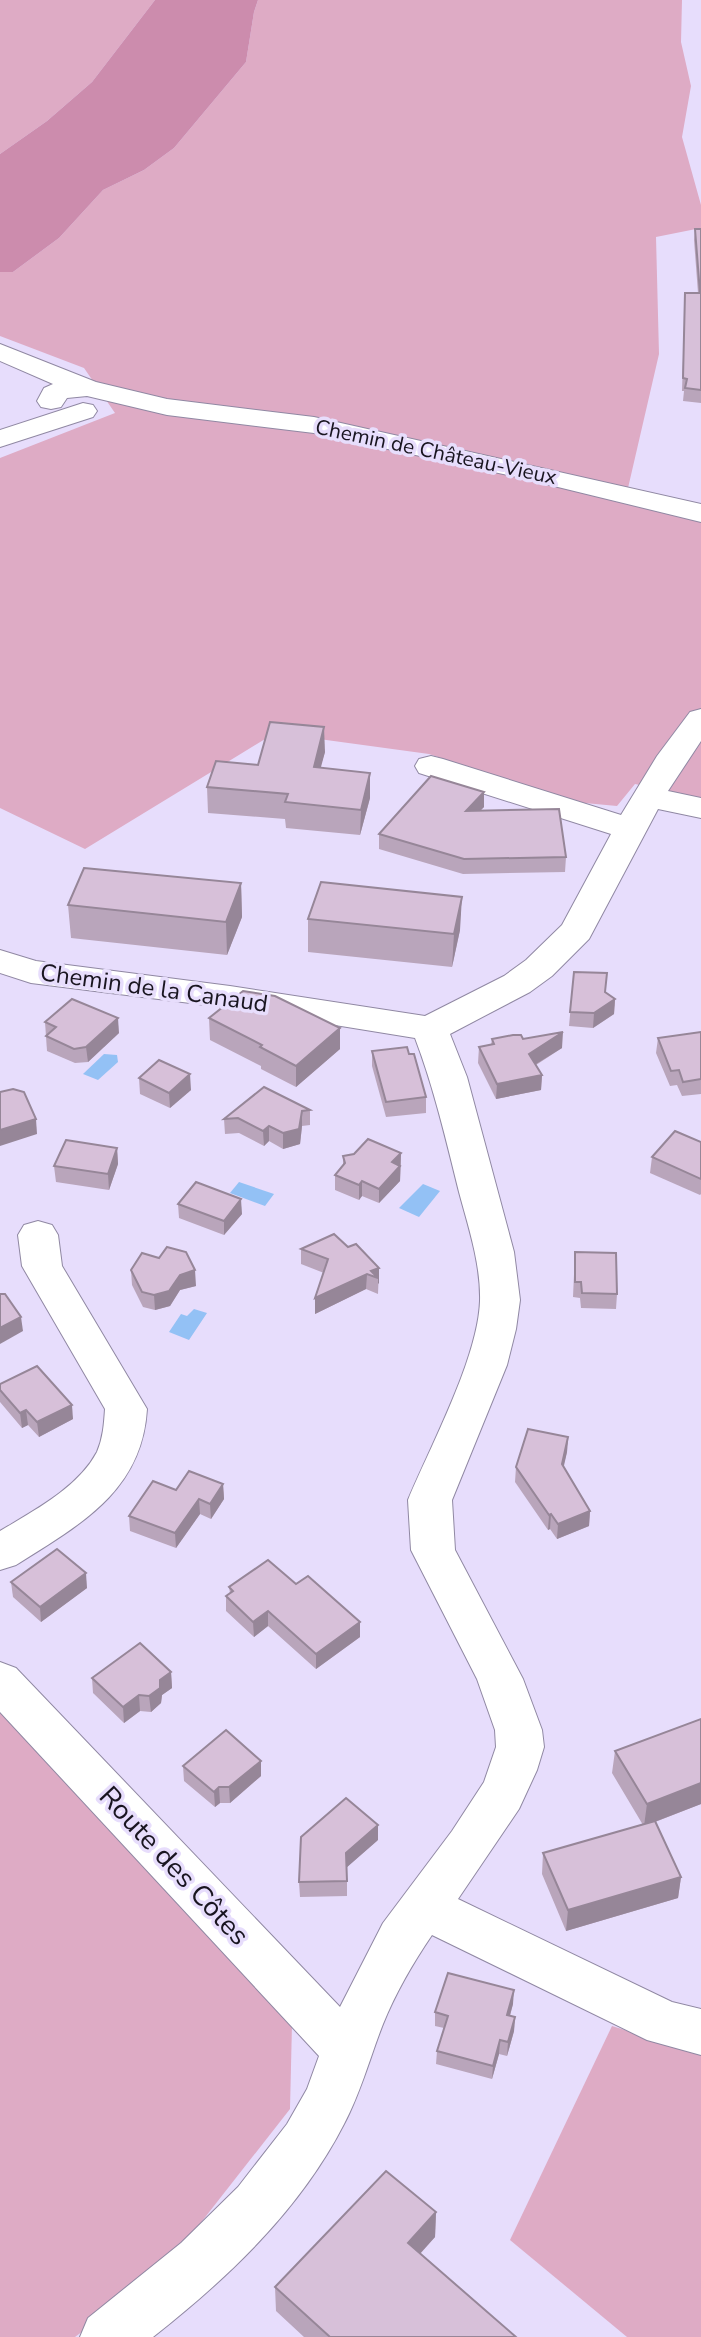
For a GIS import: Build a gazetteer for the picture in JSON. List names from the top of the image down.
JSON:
{
  "streets": {
    "street": ["Chemin de Château-Vieux", "Chemin de la Canaud", "Route des Côtes"]
  }
}
